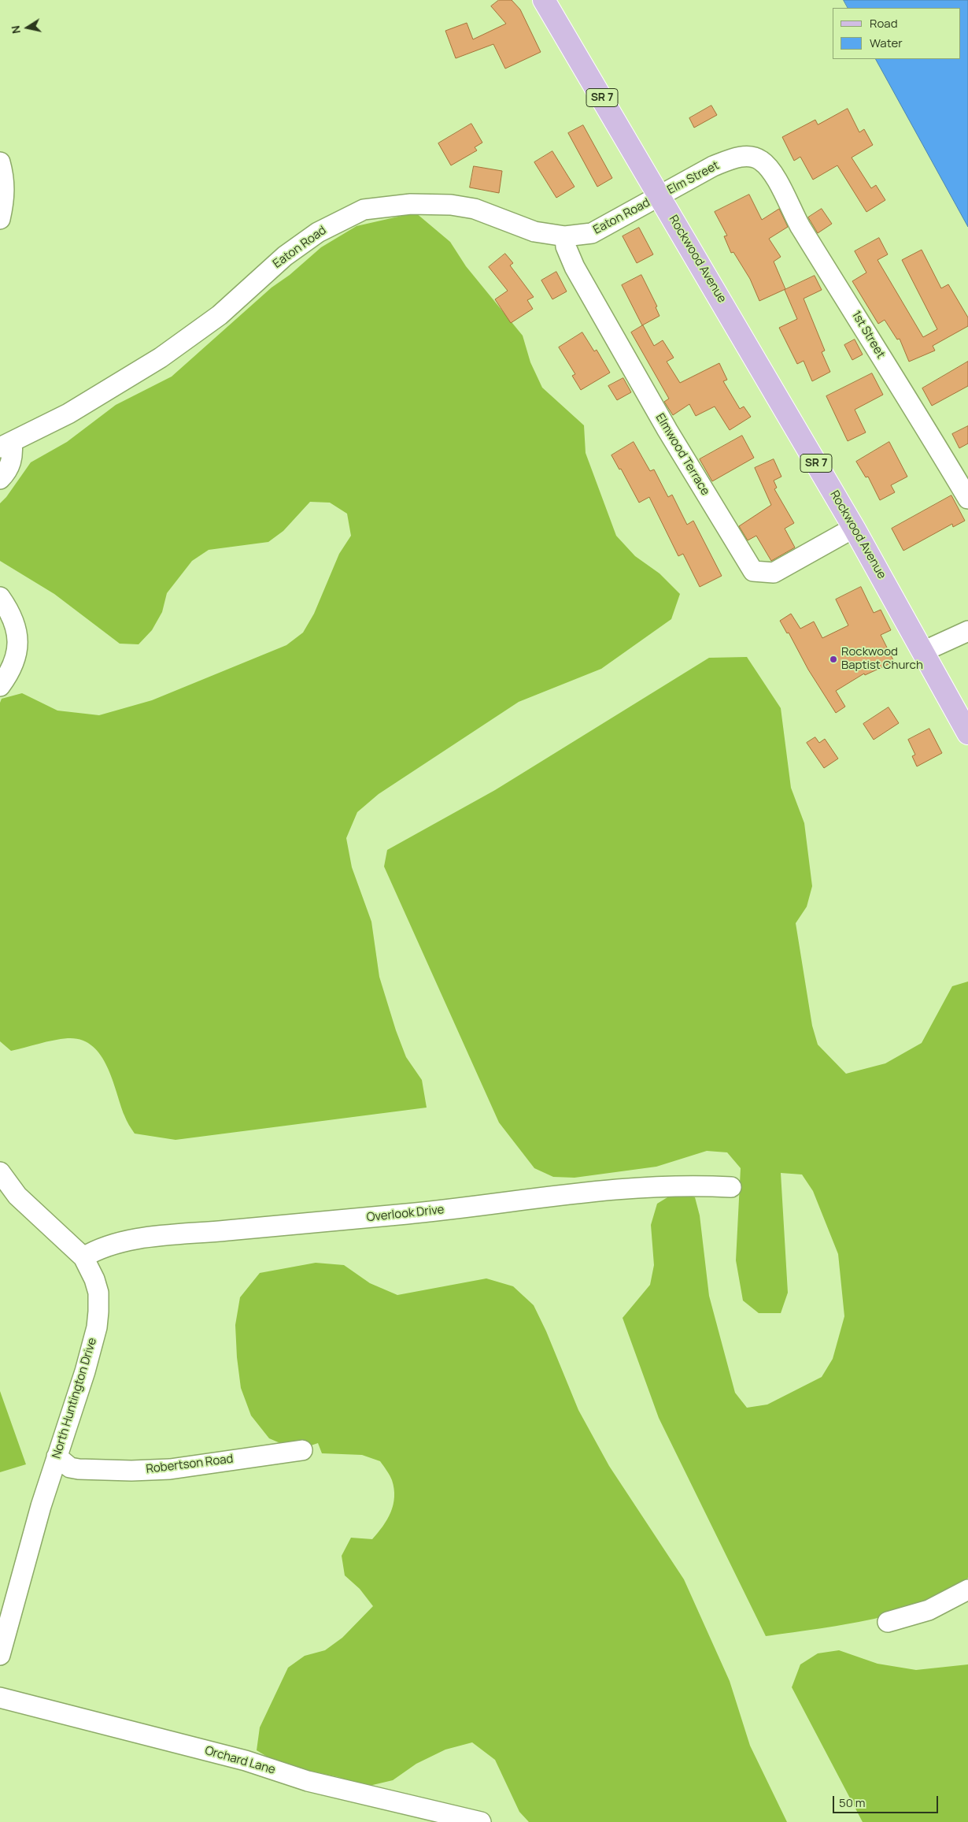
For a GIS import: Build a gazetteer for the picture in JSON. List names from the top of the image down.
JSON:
{
  "streets": {
    "main road": ["SR 7", "Rockwood Avenue"],
    "street": [
      "Elm Street",
      "Eaton Road",
      "1st Street",
      "Elmwood Terrace",
      "Overlook Drive",
      "North Huntington Drive",
      "Robertson Road",
      "Orchard Lane"
    ]
  },
  "crossings": [
    ["SR 7", "Elm Street"],
    ["SR 7", "Eaton Road"],
    ["SR 7", "Rockwood Avenue"],
    ["Elm Street", "Eaton Road"],
    ["Elm Street", "Rockwood Avenue"],
    ["Elm Street", "1st Street"],
    ["Eaton Road", "Rockwood Avenue"],
    ["Eaton Road", "Elmwood Terrace"],
    ["Rockwood Avenue", "Elmwood Terrace"],
    ["Overlook Drive", "North Huntington Drive"],
    ["North Huntington Drive", "Robertson Road"]
  ],
  "places": ["Rockwood Baptist Church"],
  "legend": ["Road", "Water"],
  "scale_bar": "50 m",
  "north": "left"
}
